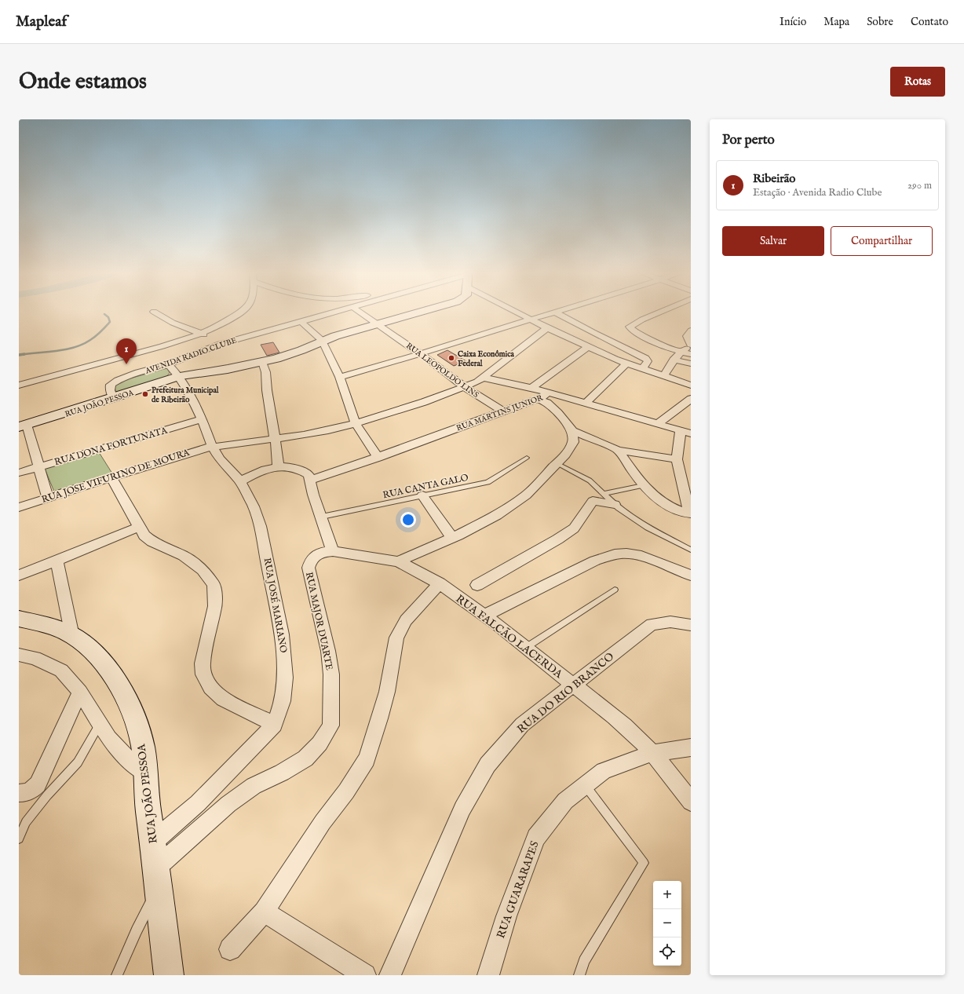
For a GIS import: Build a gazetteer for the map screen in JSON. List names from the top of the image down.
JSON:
{
  "streets": {
    "street": [
      "AVENIDA RADIO CLUBE",
      "RUA LEOPOLDO LINS",
      "RUA JOÃO PESSOA",
      "RUA MARTINS JUNIOR",
      "RUA DONA FORTUNATA",
      "RUA JOSE VIFURINO DE MOURA",
      "RUA JOSÉ MARIANO",
      "RUA MAJOR DUARTE",
      "RUA FALCÃO LACERDA",
      "RUA DO RIO BRANCO",
      "RUA GUARARAPES"
    ],
    "lane": ["RUA CANTA GALO"]
  },
  "crossings": [
    ["AVENIDA RADIO CLUBE", "RUA JOÃO PESSOA"],
    ["AVENIDA RADIO CLUBE", "RUA JOSÉ MARIANO"],
    ["RUA LEOPOLDO LINS", "RUA JOÃO PESSOA"],
    ["RUA LEOPOLDO LINS", "RUA MARTINS JUNIOR"],
    ["RUA LEOPOLDO LINS", "RUA JOSE VIFURINO DE MOURA"],
    ["RUA JOÃO PESSOA", "RUA JOSÉ MARIANO"],
    ["RUA JOÃO PESSOA", "RUA MAJOR DUARTE"],
    ["RUA DONA FORTUNATA", "RUA JOSÉ MARIANO"],
    ["RUA JOSE VIFURINO DE MOURA", "RUA JOSÉ MARIANO"],
    ["RUA MAJOR DUARTE", "RUA FALCÃO LACERDA"],
    ["RUA FALCÃO LACERDA", "RUA DO RIO BRANCO"],
    ["RUA FALCÃO LACERDA", "RUA GUARARAPES"]
  ],
  "places": ["Caixa Econômica Federal", "Prefeitura Municipal de Ribeirão"],
  "page": {
    "header": "Mapleaf",
    "nav": [
      "Início",
      "Mapa",
      "Sobre",
      "Contato"
    ],
    "buttons": [
      "Rotas",
      ["Salvar", "Compartilhar"]
    ],
    "title": "Onde estamos",
    "heading": "Por perto",
    "list": [
      {
        "mark": "1",
        "name": "Ribeirão",
        "note": "Estação · Avenida Radio Clube",
        "value": "290 m"
      }
    ],
    "pins": "1",
    "map_buttons": ["+", "−"]
  }
}
